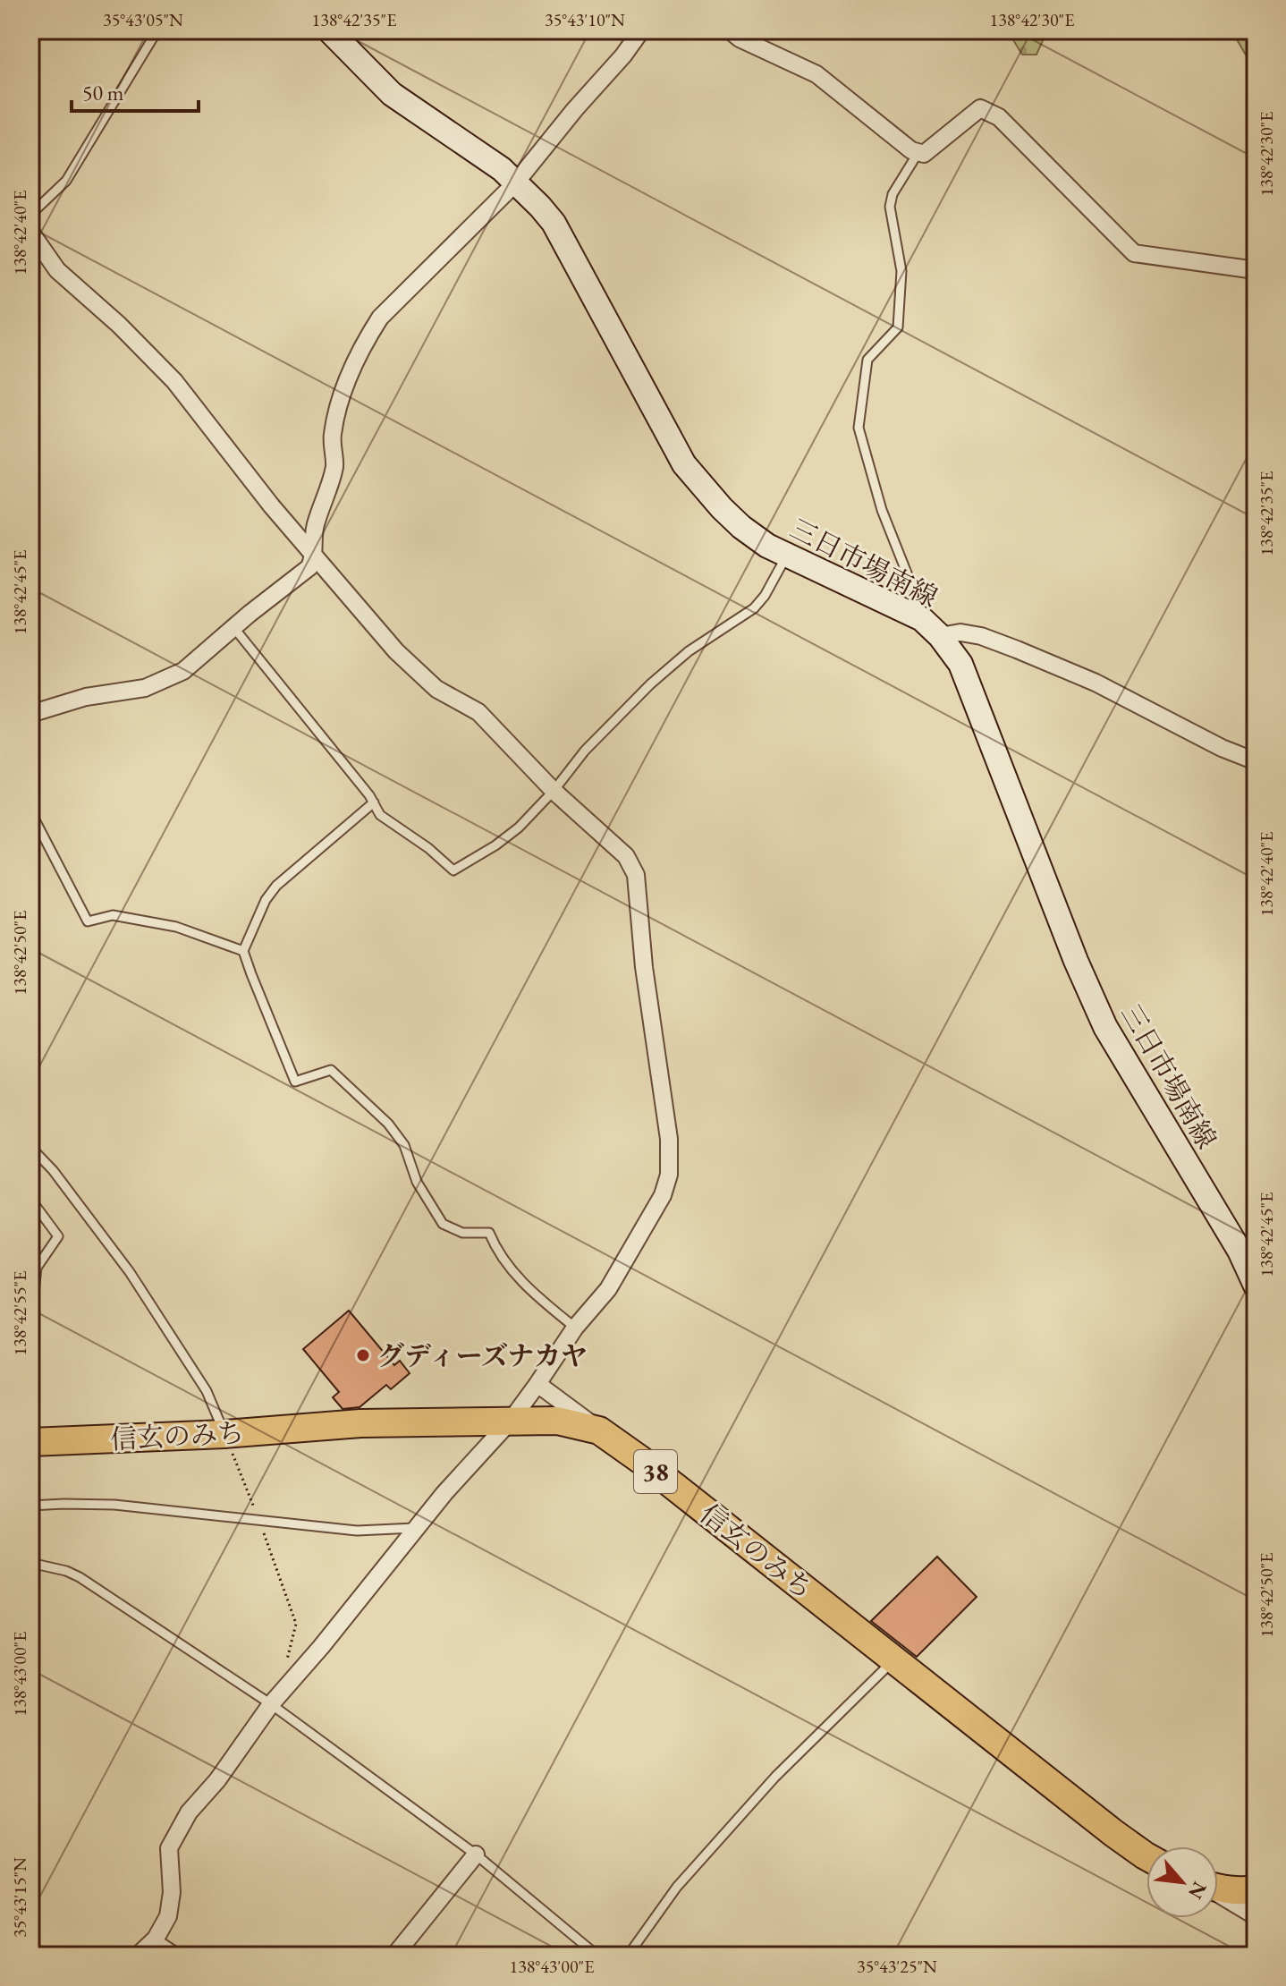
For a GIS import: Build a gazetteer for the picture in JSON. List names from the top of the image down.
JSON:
{
  "streets": {
    "main road": ["三日市場南線", "信玄のみち", "38"]
  },
  "places": ["グディーズナカヤ"],
  "scale_bar": "50 m",
  "north": "bottom right",
  "coordinates": [
    "35°43'05\"N",
    "138°42'35\"E",
    "35°43'10\"N",
    "138°42'30\"E",
    "138°42'40\"E",
    "138°42'45\"E",
    "138°42'50\"E",
    "138°42'55\"E",
    "138°43'00\"E",
    "35°43'15\"N",
    "35°43'25\"N"
  ]
}
